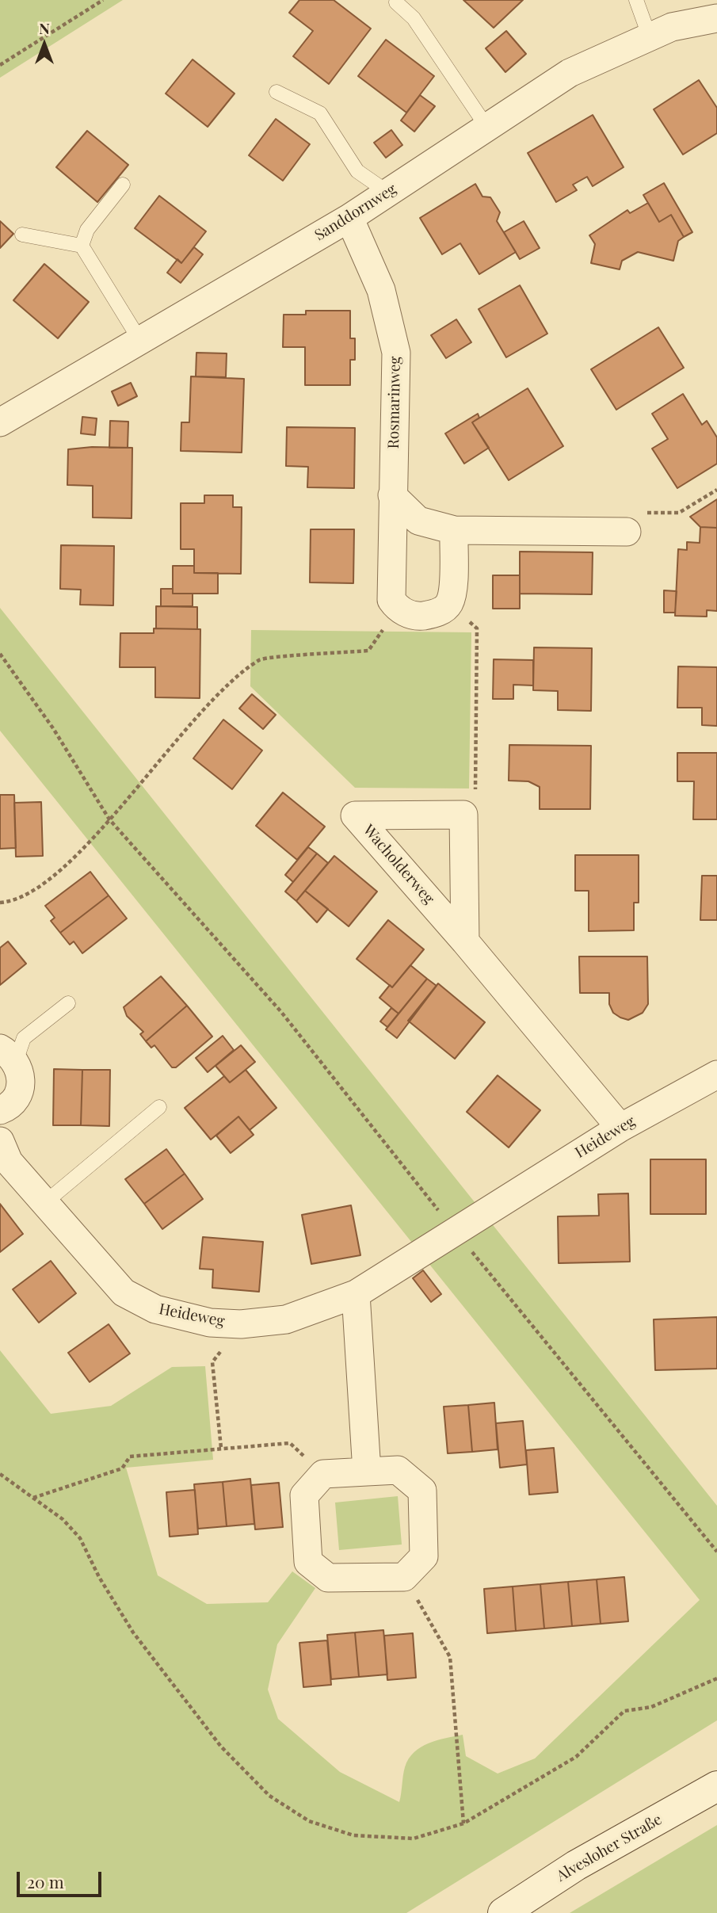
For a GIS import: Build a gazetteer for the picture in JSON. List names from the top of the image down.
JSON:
{
  "streets": {
    "street": [
      "Sanddornweg",
      "Rosmarinweg",
      "Wacholderweg",
      "Heideweg",
      "Alvesloher Straße"
    ]
  },
  "crossings": [
    ["Sanddornweg", "Rosmarinweg"],
    ["Wacholderweg", "Heideweg"]
  ],
  "scale_bar": "20 m",
  "north": "top"
}
